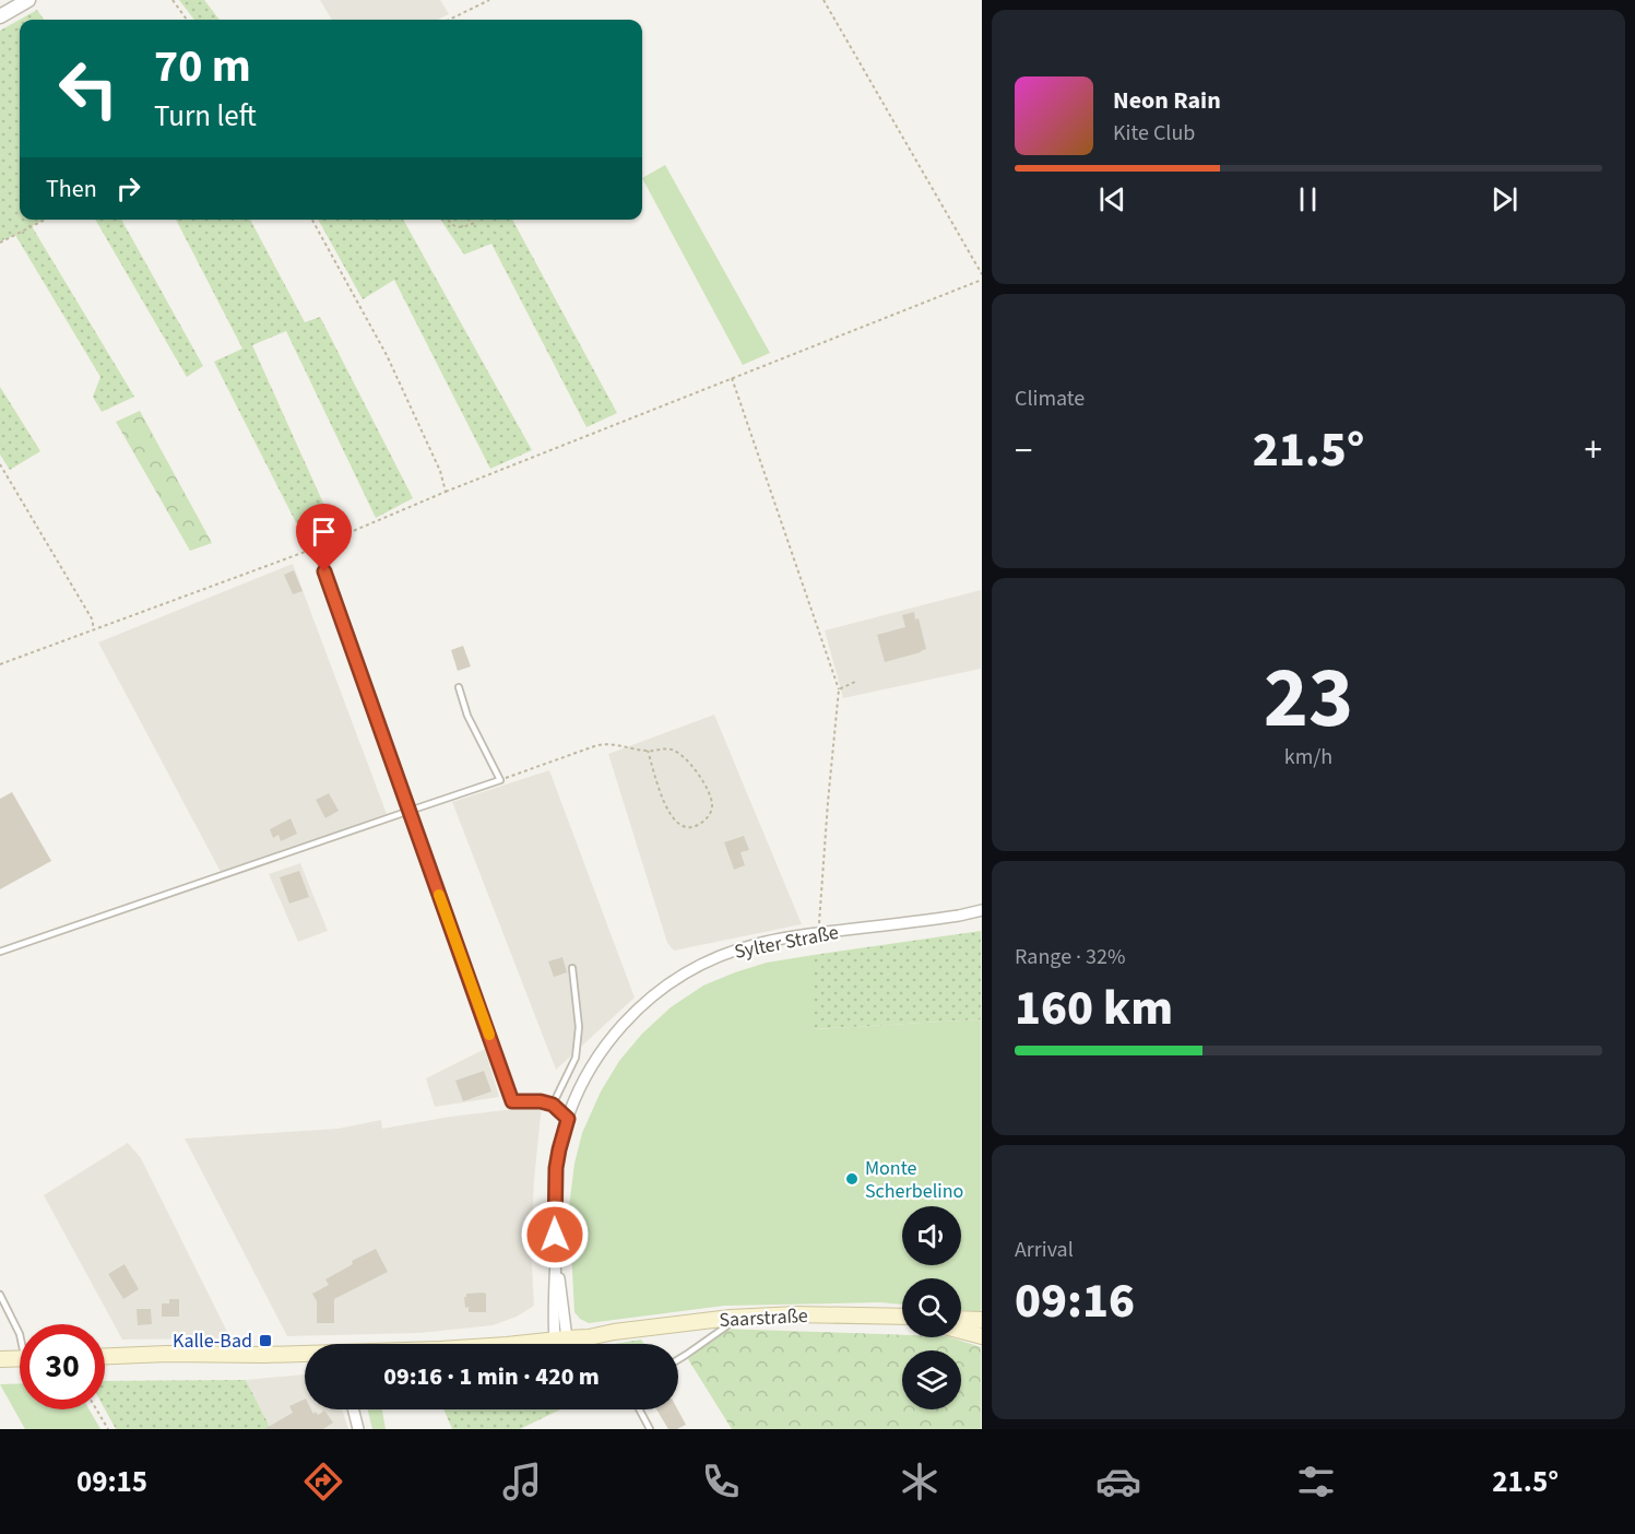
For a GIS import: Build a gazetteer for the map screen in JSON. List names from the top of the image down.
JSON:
{
  "streets": {
    "main road": ["Saarstraße"],
    "street": ["Sylter Straße"]
  },
  "crossings": [
    ["Sylter Straße", "Saarstraße"]
  ],
  "places": {
    "other": ["Monte Scherbelino"],
    "transit": ["Kalle-Bad"]
  },
  "page": {
    "turn": ["70 m", "Turn left"],
    "song": ["Neon Rain", "Kite Club"],
    "then": "Then",
    "tile": [
      "Climate",
      ["23", "km/h"],
      ["Range · 32%", "160 km"],
      ["Arrival", "09:16"]
    ],
    "heat": ["−", "21.5°", "+"],
    "limit": "30",
    "trip": "09:16 · 1 min · 420 m",
    "tabs": ["09:15", "21.5°"]
  }
}
